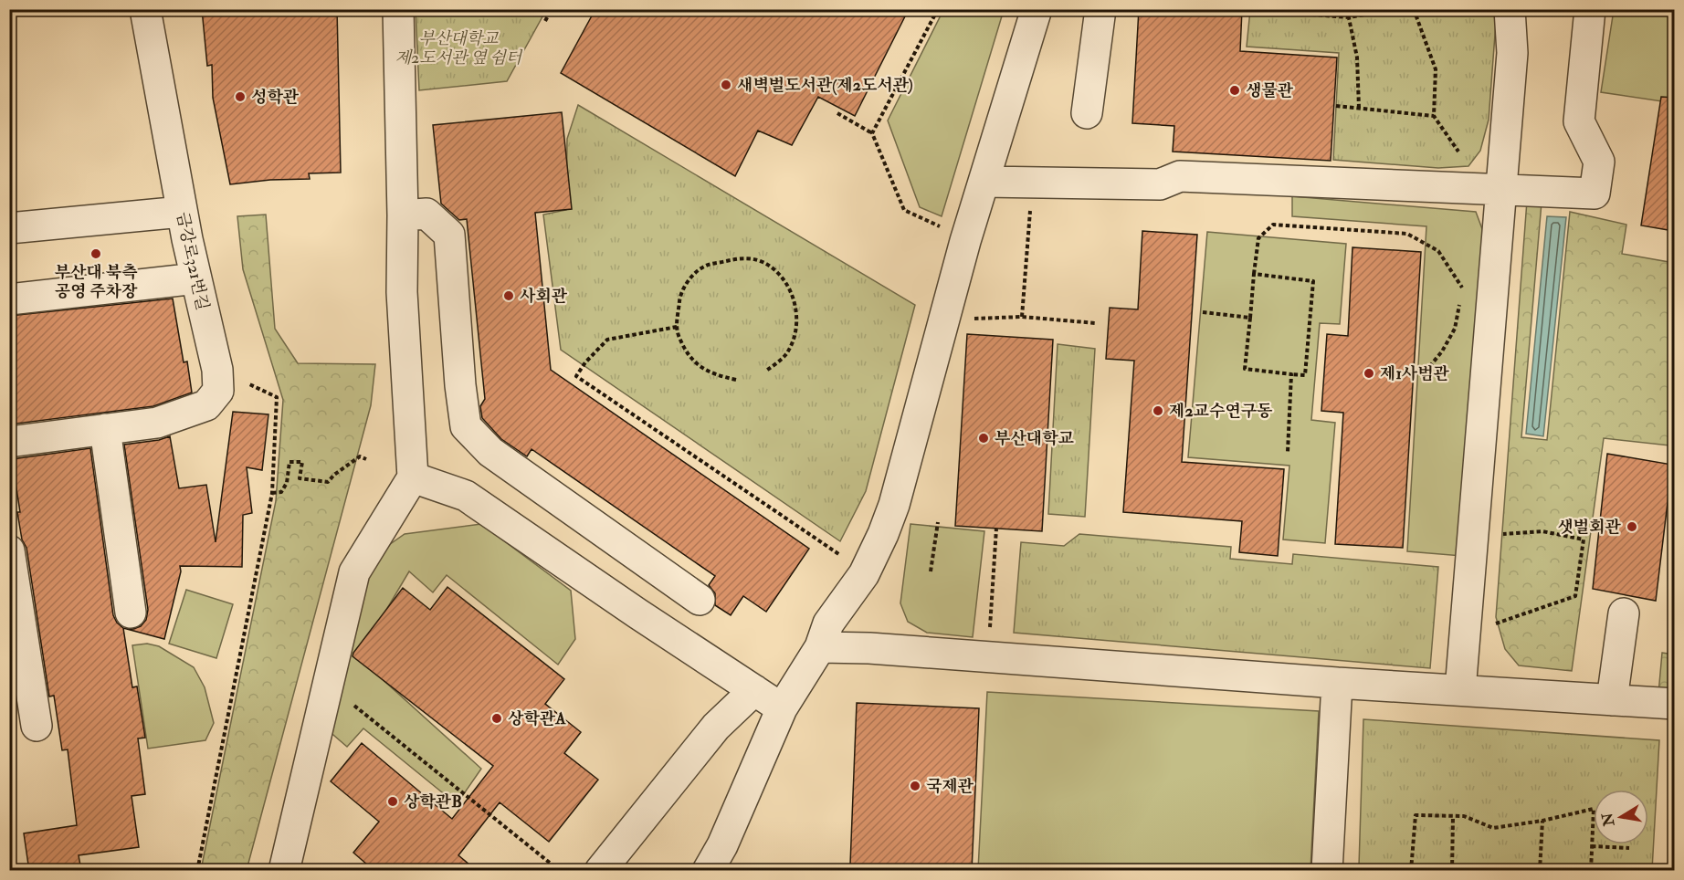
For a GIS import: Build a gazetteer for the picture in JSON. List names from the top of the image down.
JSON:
{
  "streets": {
    "street": ["금강로321번길"]
  },
  "parks": ["부산대학교 제2도서관 옆 쉼터"],
  "places": [
    "새벽벌도서관(제2도서관)",
    "생물관",
    "성학관",
    "부산대 북측 공영 주차장",
    "사회관",
    "제1사범관",
    "제2교수연구동",
    "부산대학교",
    "샛벌회관",
    "상학관A",
    "국제관",
    "상학관B"
  ],
  "north": "left"
}
